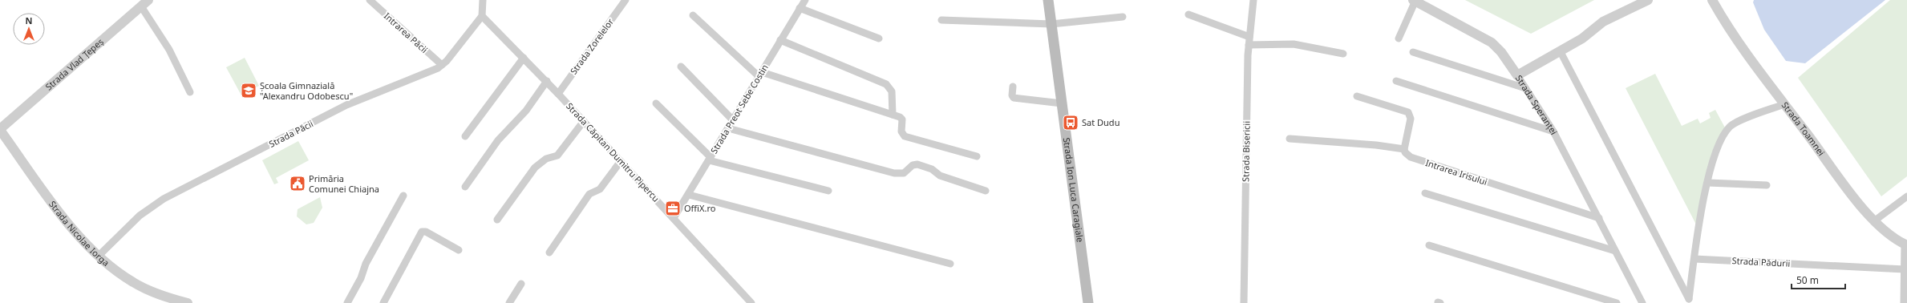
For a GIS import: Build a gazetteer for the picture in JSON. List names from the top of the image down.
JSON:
{
  "streets": {
    "main road": ["Strada Ion Luca Caragiale"],
    "street": [
      "Intrarea Păcii",
      "Strada Zorelelor",
      "Strada Vlad Țepeș",
      "Strada Speranței",
      "Strada Preot Sebe Costin",
      "Strada Toamnei",
      "Strada Păcii",
      "Strada Bisericii",
      "Strada Căpitan Dumitru Pipercu",
      "Intrarea Irisului",
      "Strada Nicolae Iorga",
      "Strada Pădurii"
    ]
  },
  "crossings": [
    ["Intrarea Păcii", "Strada Păcii"],
    ["Strada Zorelelor", "Strada Căpitan Dumitru Pipercu"],
    ["Strada Vlad Țepeș", "Strada Nicolae Iorga"],
    ["Strada Speranței", "Intrarea Irisului"],
    ["Strada Preot Sebe Costin", "Strada Căpitan Dumitru Pipercu"],
    ["Strada Păcii", "Strada Căpitan Dumitru Pipercu"],
    ["Strada Păcii", "Strada Nicolae Iorga"]
  ],
  "places": {
    "school or university": ["Școala Gimnazială \"Alexandru Odobescu\""],
    "bus stop": ["Sat Dudu"],
    "public building": ["Primăria Comunei Chiajna"],
    "office": ["OffiX.ro"]
  },
  "scale_bar": "50 m",
  "north": "top"
}
